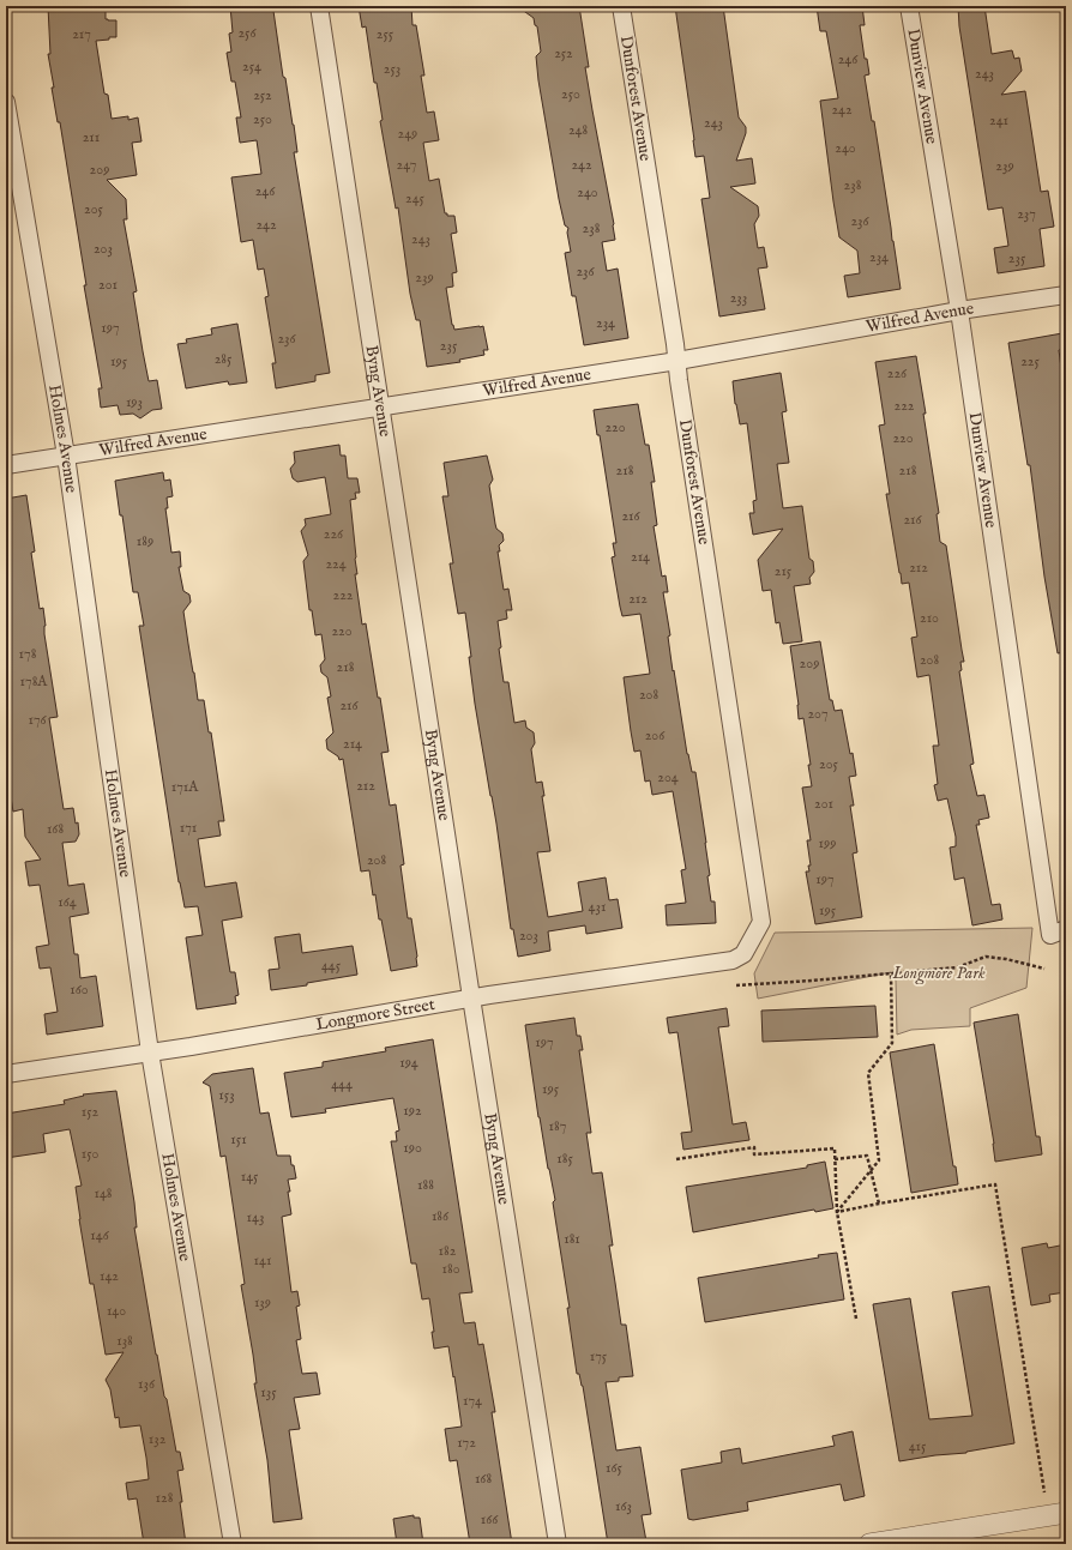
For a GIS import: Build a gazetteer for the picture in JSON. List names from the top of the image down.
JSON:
{
  "streets": {
    "street": [
      "Dunview Avenue",
      "Dunforest Avenue",
      "Wilfred Avenue",
      "Byng Avenue",
      "Holmes Avenue",
      "Longmore Street"
    ]
  },
  "crossings": [
    ["Dunview Avenue", "Wilfred Avenue"],
    ["Dunforest Avenue", "Wilfred Avenue"],
    ["Dunforest Avenue", "Longmore Street"],
    ["Wilfred Avenue", "Byng Avenue"],
    ["Wilfred Avenue", "Holmes Avenue"],
    ["Byng Avenue", "Longmore Street"],
    ["Holmes Avenue", "Longmore Street"]
  ],
  "parks": ["Longmore Park"],
  "house_numbers": [
    "256",
    "217",
    "255",
    "252",
    "246",
    "254",
    "253",
    "243",
    "250",
    "252",
    "242",
    "250",
    "241",
    "243",
    "248",
    "249",
    "211",
    "240",
    "247",
    "242",
    "239",
    "209",
    "238",
    "246",
    "240",
    "245",
    "205",
    "237",
    "236",
    "242",
    "238",
    "243",
    "203",
    "234",
    "235",
    "236",
    "239",
    "201",
    "233",
    "234",
    "197",
    "236",
    "235",
    "285",
    "195",
    "225",
    "226",
    "193",
    "222",
    "220",
    "220",
    "218",
    "218",
    "216",
    "216",
    "226",
    "189",
    "214",
    "224",
    "212",
    "215",
    "222",
    "212",
    "210",
    "220",
    "178",
    "208",
    "209",
    "218",
    "178A",
    "208",
    "216",
    "207",
    "176",
    "206",
    "214",
    "205",
    "204",
    "212",
    "171A",
    "201",
    "171",
    "168",
    "199",
    "208",
    "197",
    "164",
    "431",
    "195",
    "203",
    "445",
    "160",
    "197",
    "194",
    "444",
    "195",
    "153",
    "192",
    "152",
    "187",
    "151",
    "190",
    "150",
    "185",
    "145",
    "188",
    "148",
    "186",
    "143",
    "146",
    "181",
    "182",
    "141",
    "180",
    "142",
    "139",
    "140",
    "138",
    "175",
    "136",
    "135",
    "174",
    "132",
    "172",
    "415",
    "165",
    "168",
    "128",
    "163",
    "166"
  ]
}
